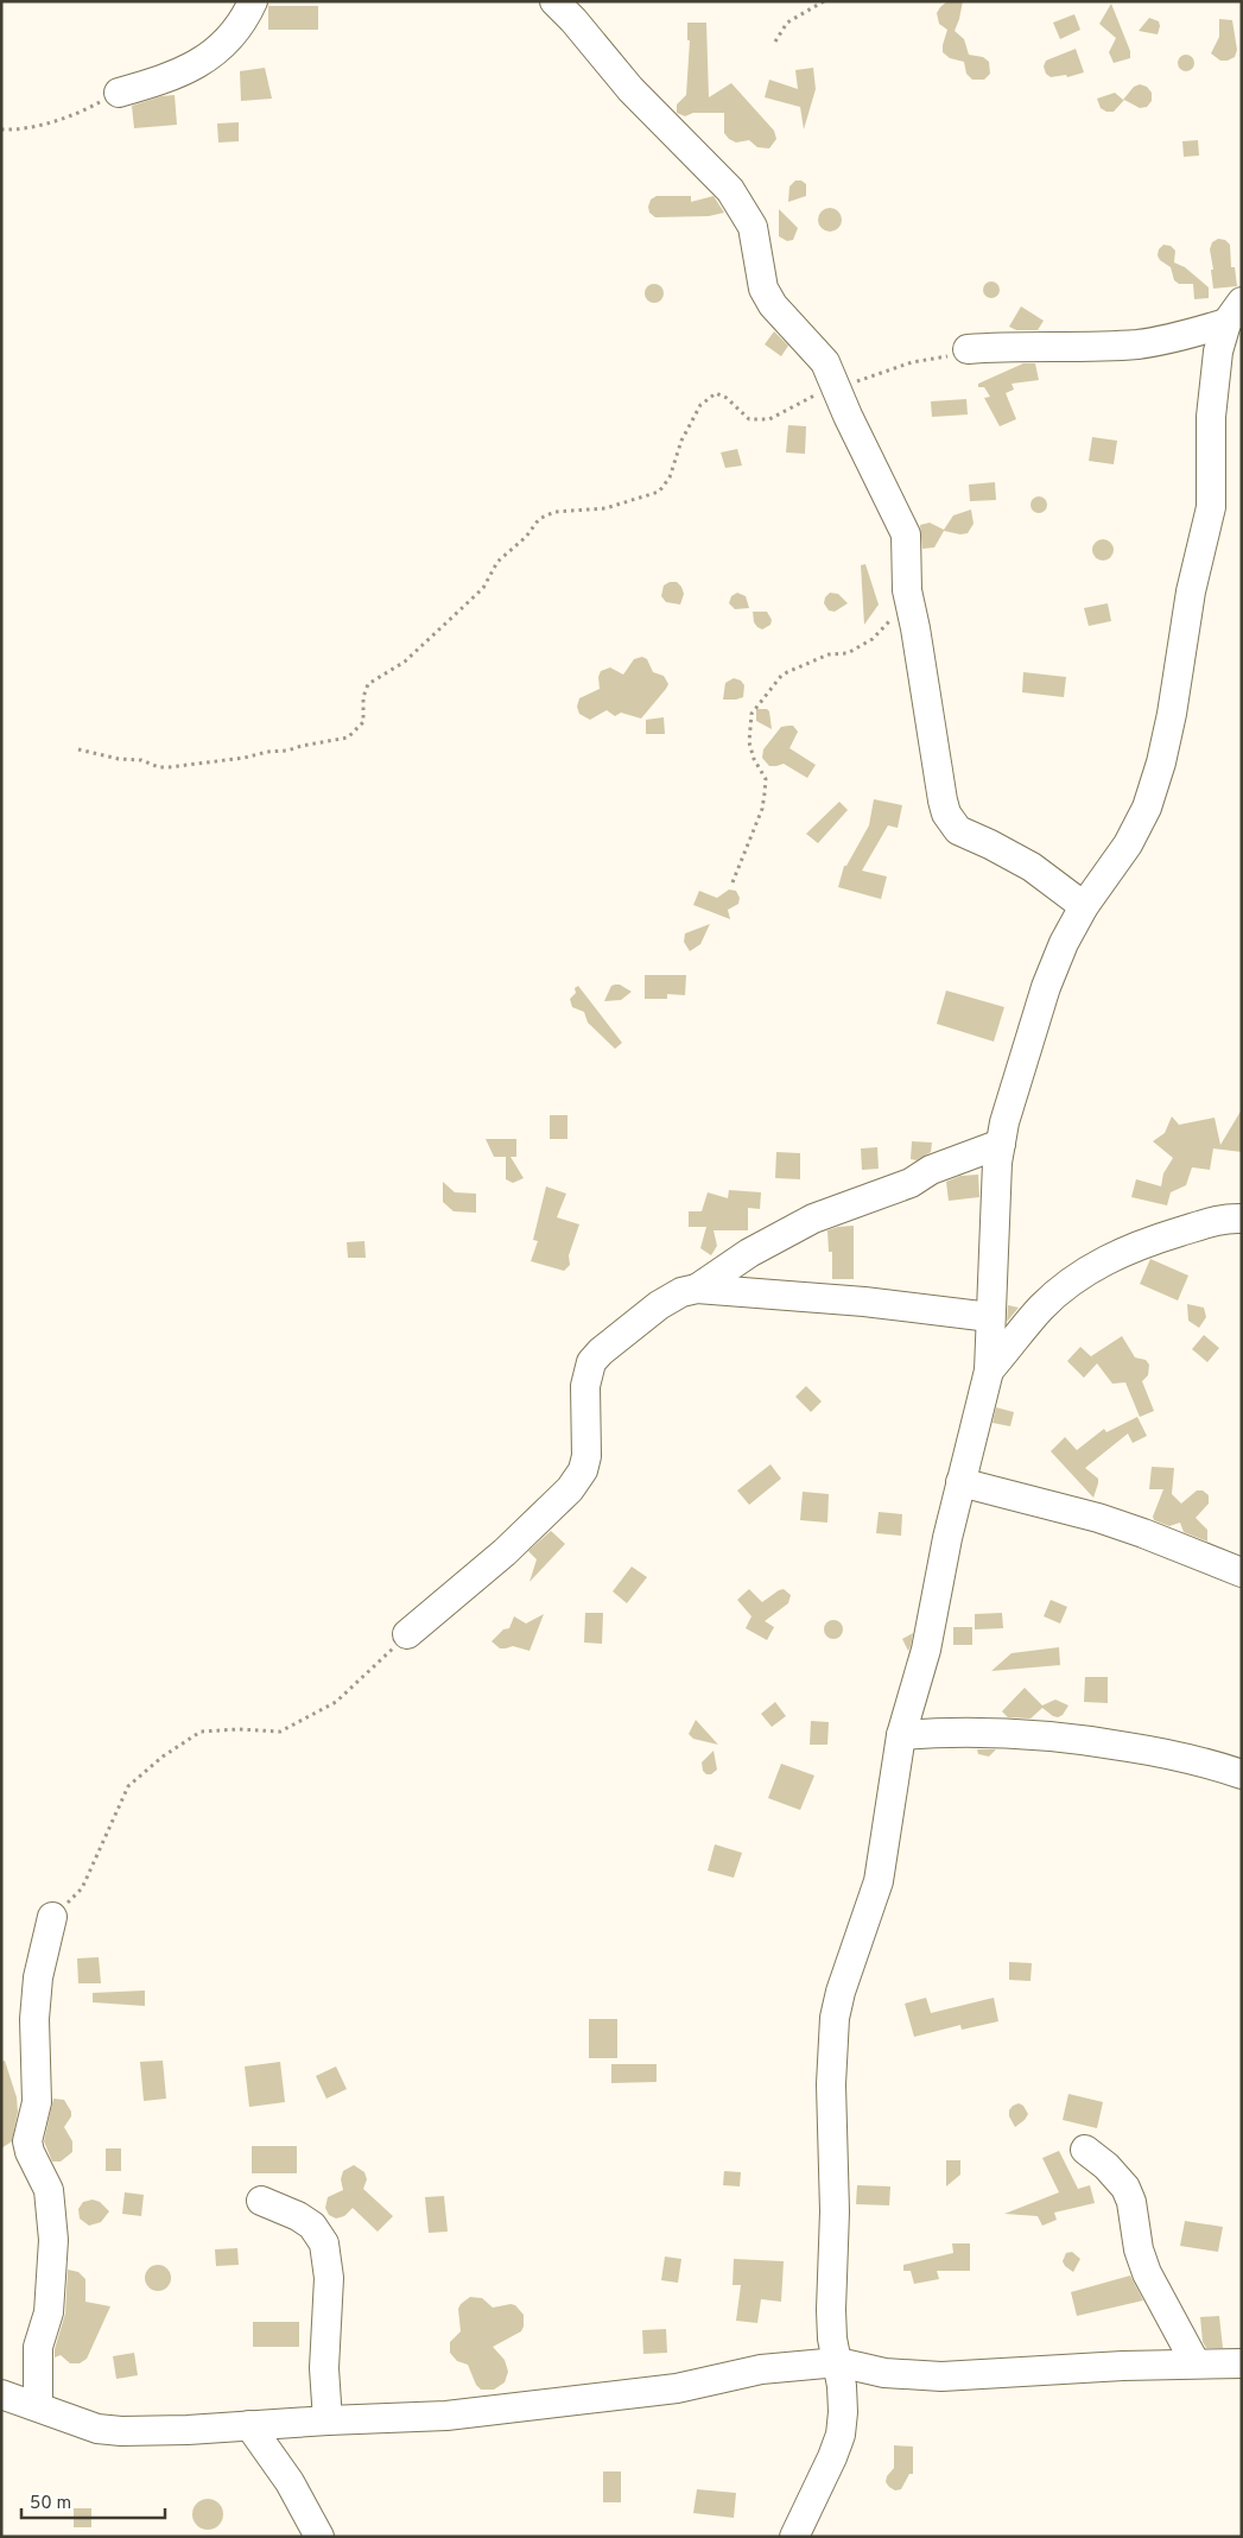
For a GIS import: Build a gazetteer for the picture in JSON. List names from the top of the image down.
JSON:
{
  "scale_bar": "50 m"
}
